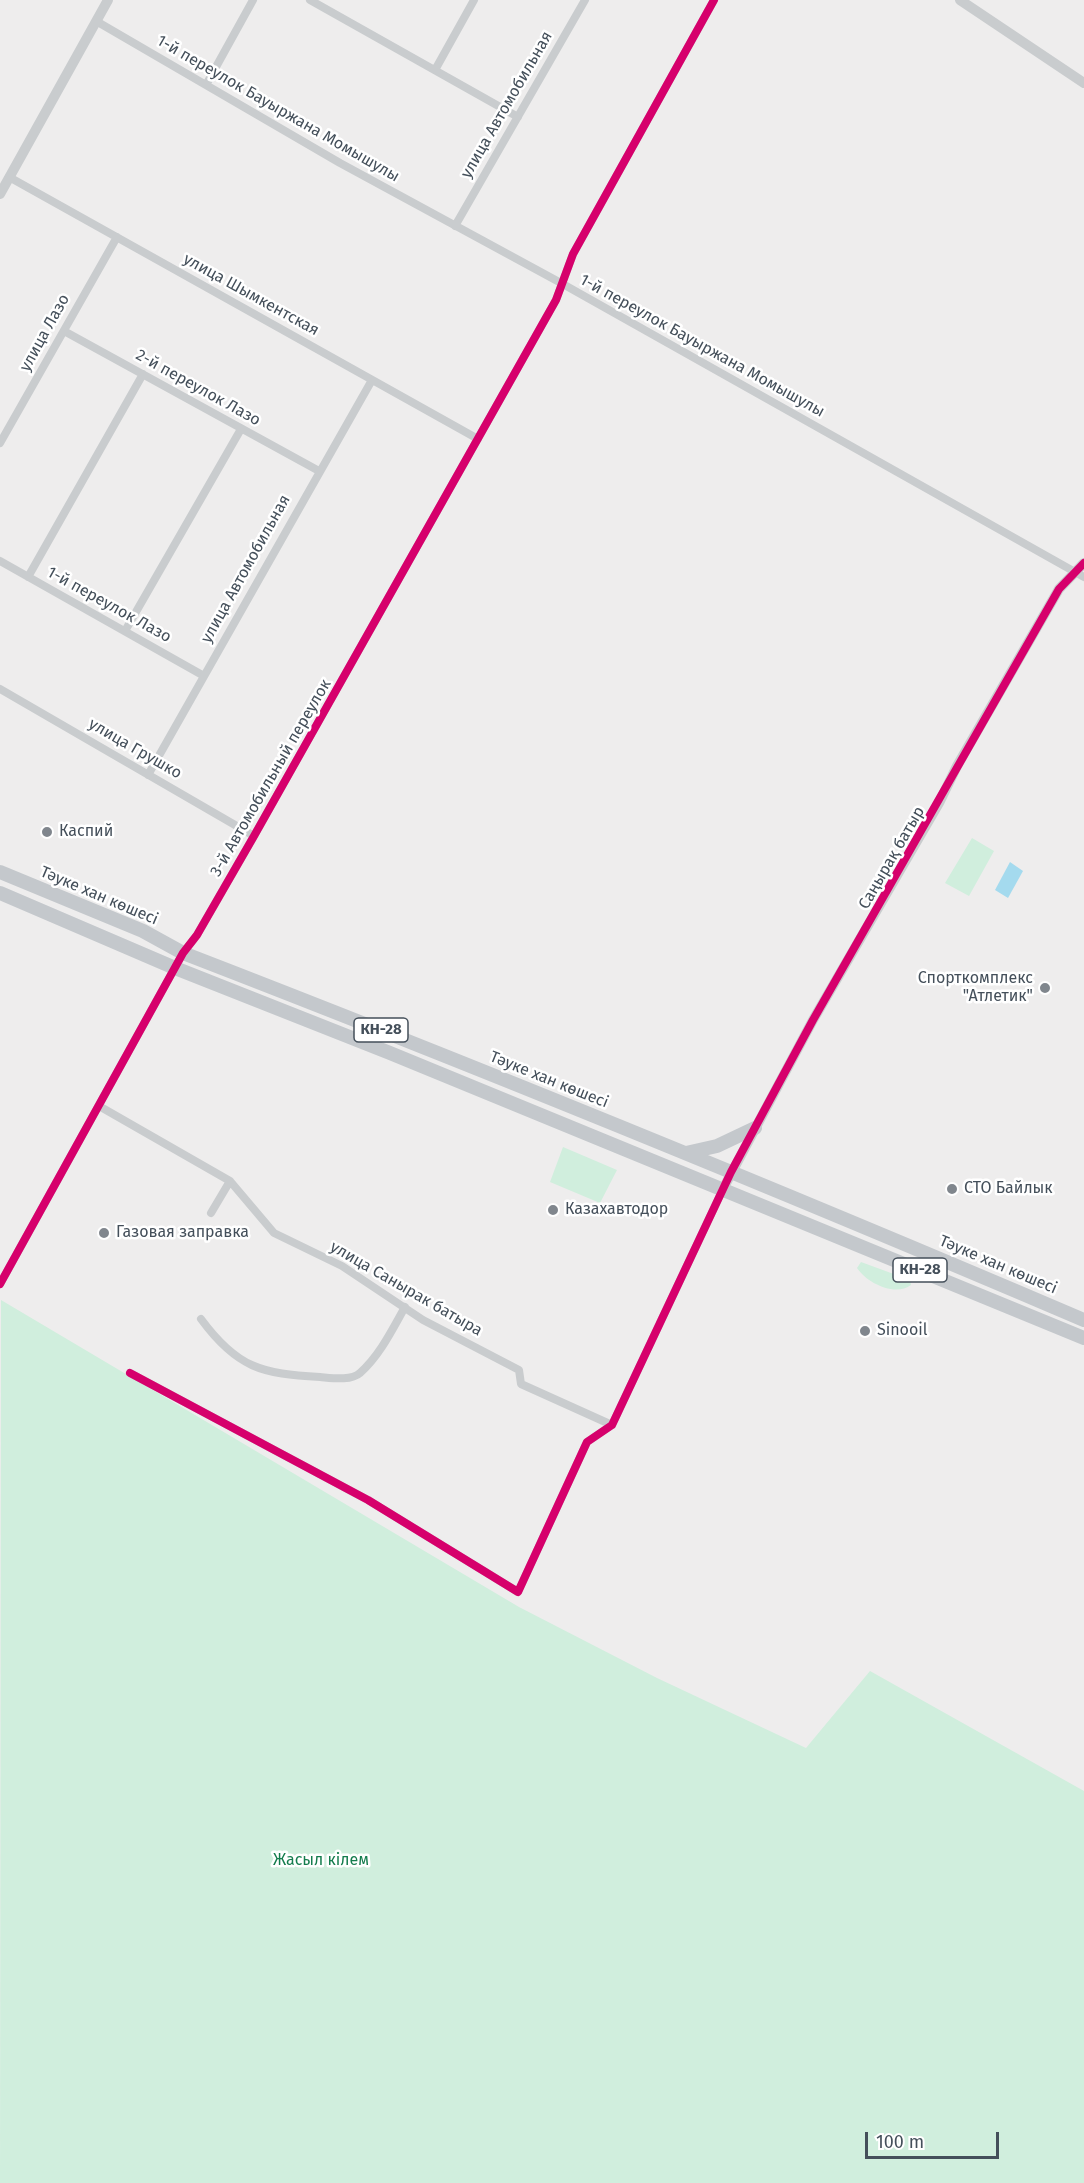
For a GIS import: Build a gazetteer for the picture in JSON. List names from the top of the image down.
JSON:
{
  "streets": {
    "main road": ["Тәуке хан көшесі", "КН-28"],
    "street": [
      "улица Автомобильная",
      "1-й переулок Бауыржана Момышулы",
      "улица Шымкентская",
      "улица Лазо",
      "2-й переулок Лазо",
      "1-й переулок Лазо",
      "улица Грушко",
      "3-й Автомобильный переулок",
      "Саңырақ батыр",
      "улица Санырак батыра"
    ]
  },
  "crossings": [
    ["улица Автомобильная", "1-й переулок Бауыржана Момышулы"],
    ["улица Автомобильная", "улица Шымкентская"],
    ["улица Автомобильная", "2-й переулок Лазо"],
    ["улица Автомобильная", "1-й переулок Лазо"],
    ["улица Автомобильная", "улица Грушко"],
    ["1-й переулок Бауыржана Момышулы", "3-й Автомобильный переулок"],
    ["1-й переулок Бауыржана Момышулы", "Саңырақ батыр"],
    ["улица Шымкентская", "улица Лазо"],
    ["улица Шымкентская", "3-й Автомобильный переулок"],
    ["улица Лазо", "2-й переулок Лазо"],
    ["улица Грушко", "3-й Автомобильный переулок"],
    ["3-й Автомобильный переулок", "Тәуке хан көшесі"],
    ["3-й Автомобильный переулок", "КН-28"],
    ["3-й Автомобильный переулок", "улица Санырак батыра"],
    ["Саңырақ батыр", "Тәуке хан көшесі"],
    ["Саңырақ батыр", "КН-28"]
  ],
  "parks": ["Жасыл кілем"],
  "places": [
    "Каспий",
    "Спорткомплекс \"Атлетик\"",
    "СТО Байлык",
    "Казахавтодор",
    "Газовая заправка",
    "Sinooil"
  ],
  "scale_bar": "100 m"
}
